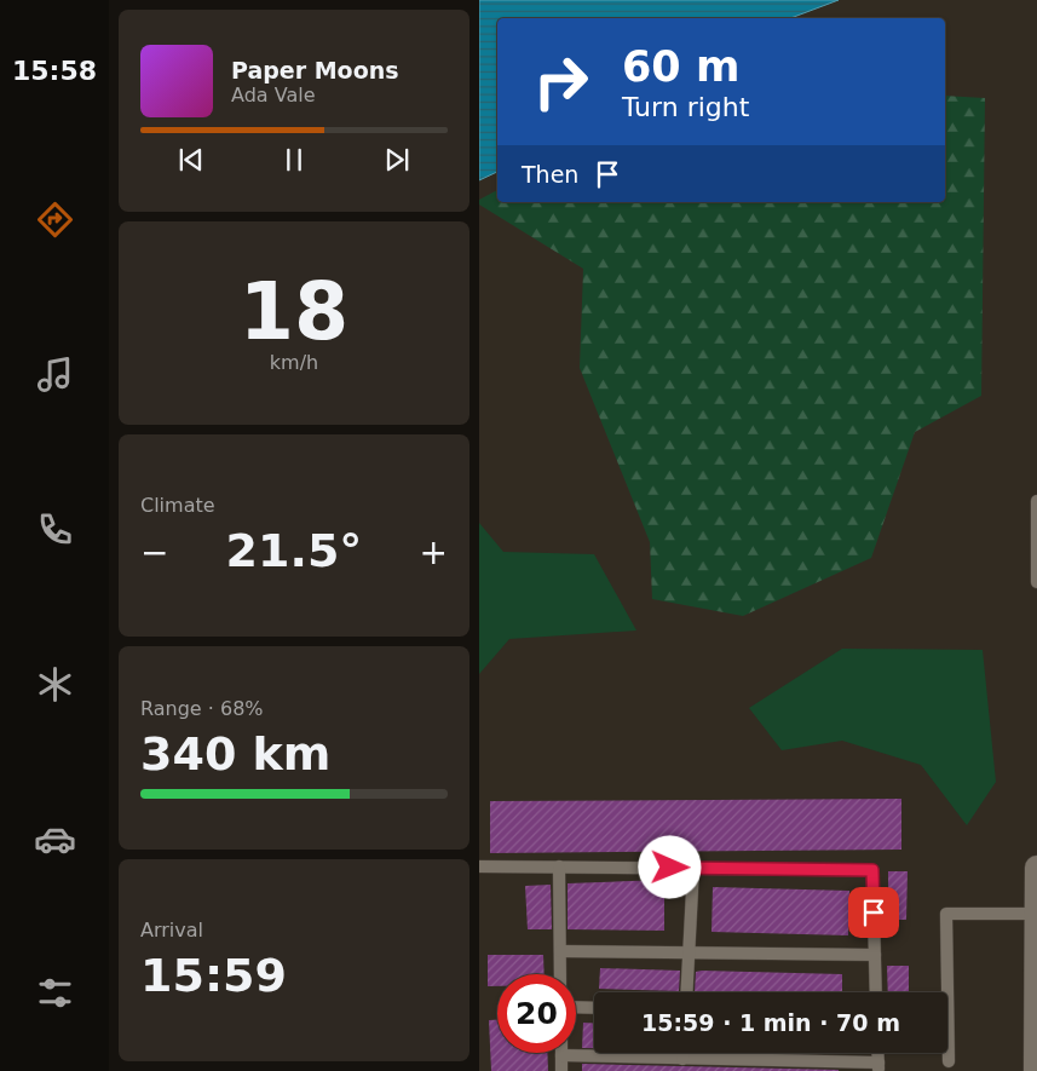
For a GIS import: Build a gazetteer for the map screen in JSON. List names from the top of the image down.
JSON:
{
  "page": {
    "tabs": "15:58",
    "turn": ["60 m", "Turn right"],
    "song": ["Paper Moons", "Ada Vale"],
    "then": "Then",
    "tile": [
      ["18", "km/h"],
      "Climate",
      ["Range · 68%", "340 km"],
      ["Arrival", "15:59"]
    ],
    "heat": ["−", "21.5°", "+"],
    "limit": "20",
    "trip": "15:59 · 1 min · 70 m"
  }
}
